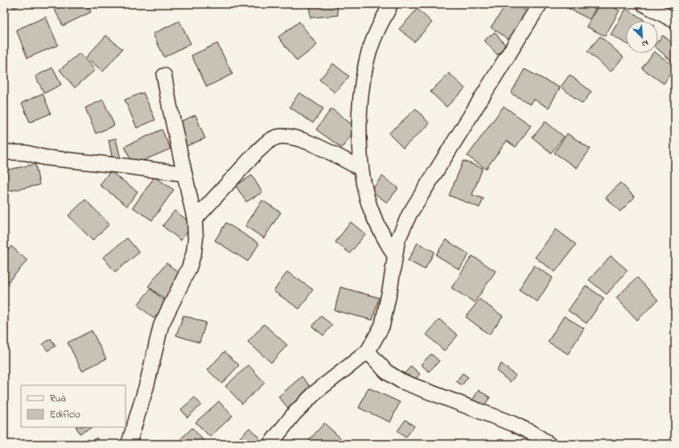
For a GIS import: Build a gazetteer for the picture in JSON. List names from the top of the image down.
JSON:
{
  "legend": ["Rua", "Edifício"],
  "north": "bottom right"
}
